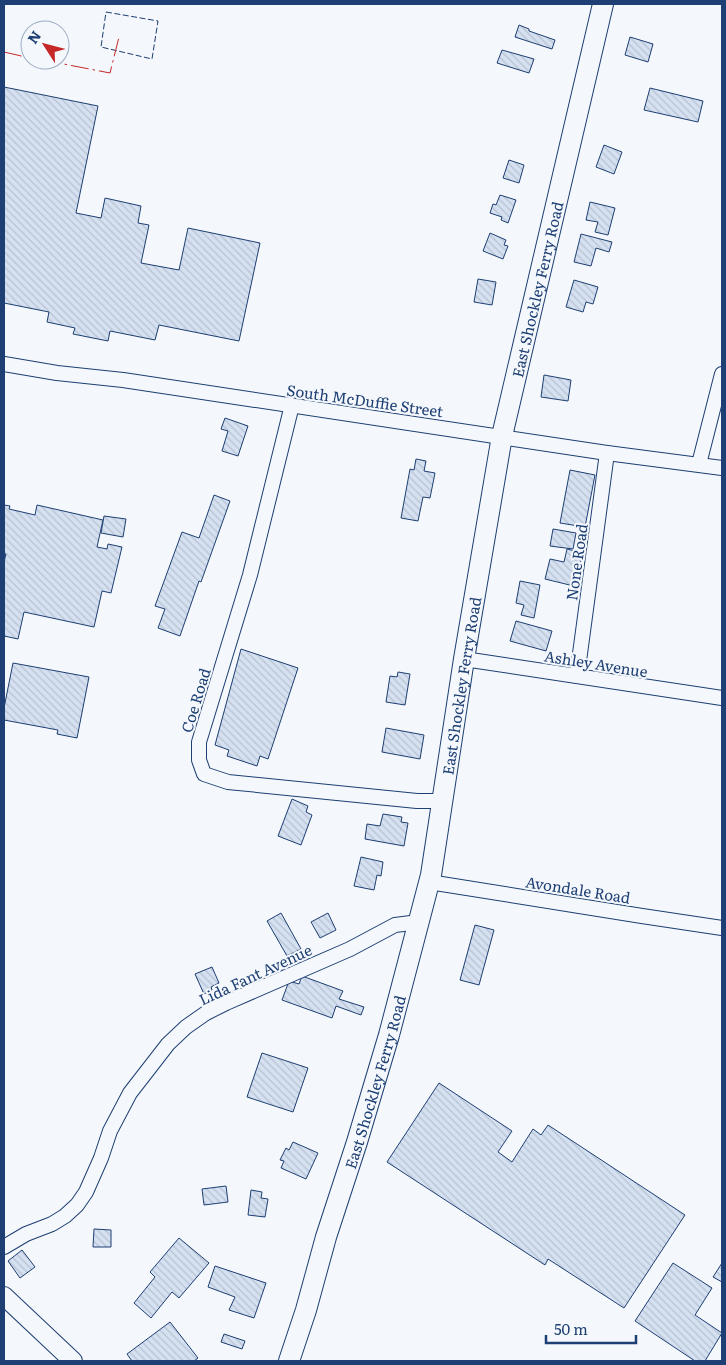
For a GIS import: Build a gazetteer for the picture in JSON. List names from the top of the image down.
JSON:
{
  "streets": {
    "highway": ["East Shockley Ferry Road"],
    "street": [
      "South McDuffie Street",
      "None Road",
      "Ashley Avenue",
      "Coe Road",
      "Avondale Road",
      "Lida Fant Avenue"
    ]
  },
  "crossings": [
    ["East Shockley Ferry Road", "South McDuffie Street"],
    ["East Shockley Ferry Road", "Ashley Avenue"],
    ["East Shockley Ferry Road", "Coe Road"],
    ["East Shockley Ferry Road", "Avondale Road"],
    ["East Shockley Ferry Road", "Lida Fant Avenue"],
    ["South McDuffie Street", "None Road"],
    ["South McDuffie Street", "Coe Road"],
    ["None Road", "Ashley Avenue"]
  ],
  "scale_bar": "50 m",
  "north": "top left"
}
